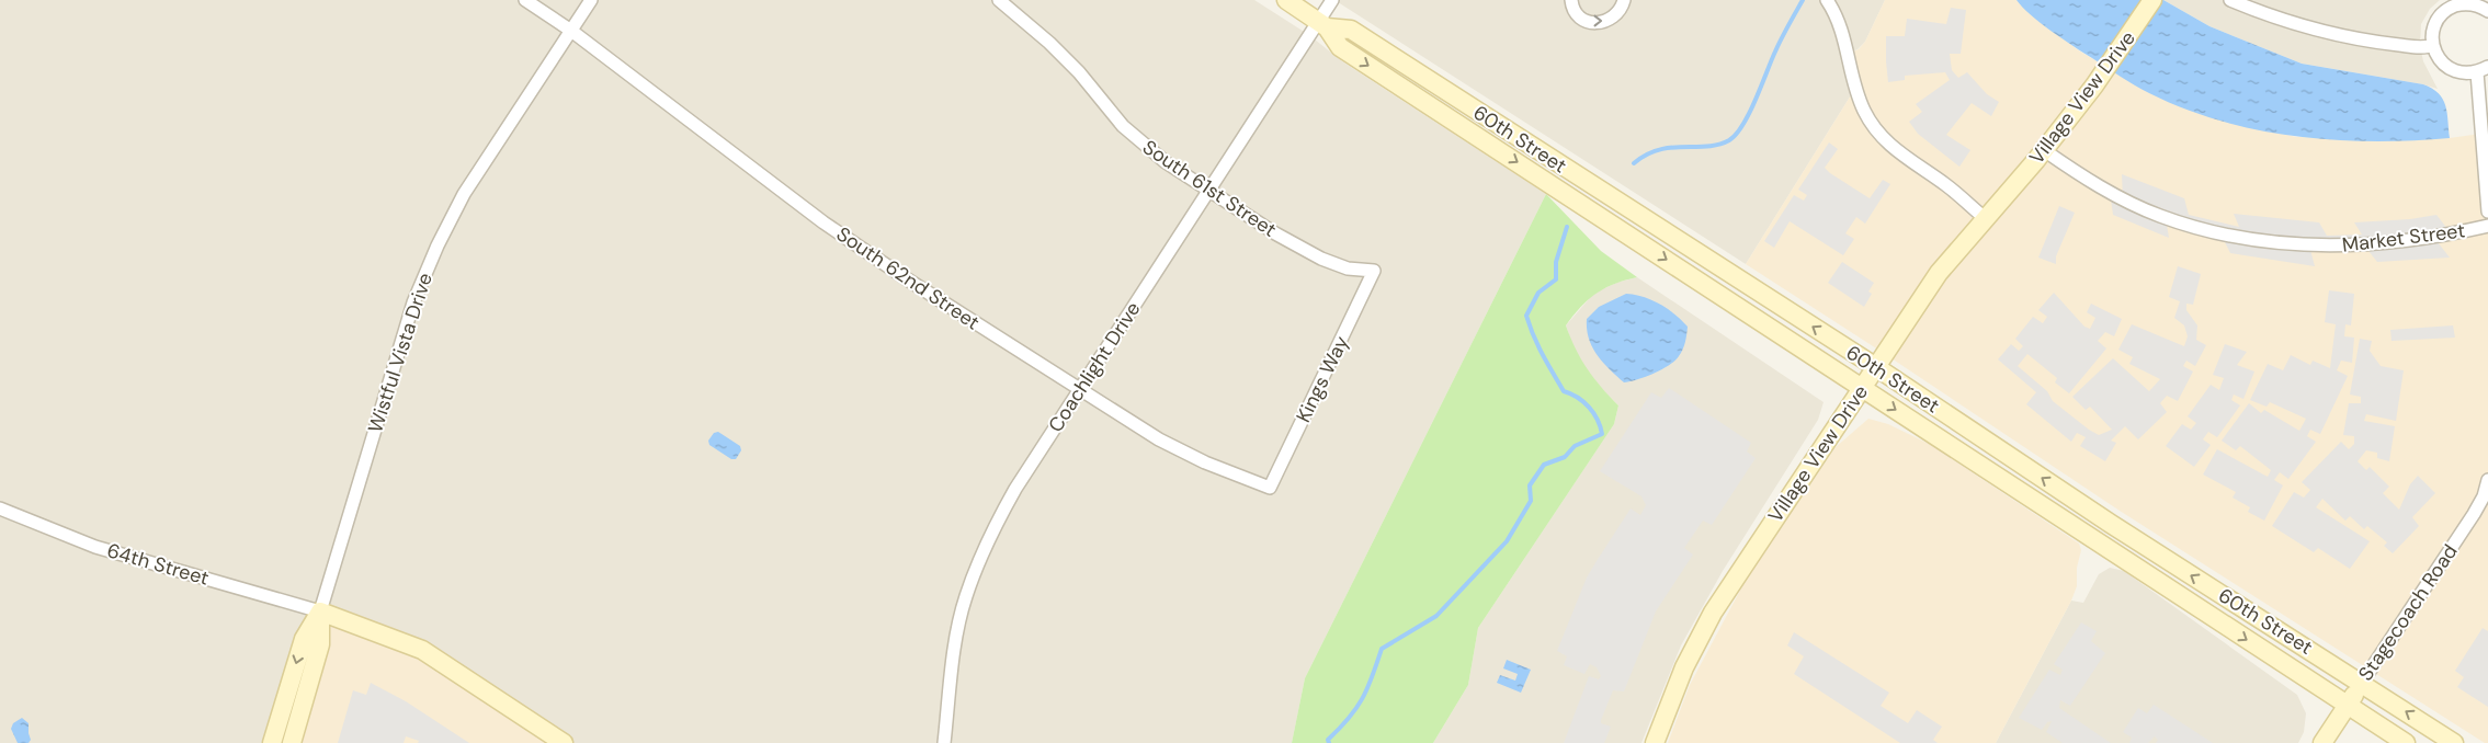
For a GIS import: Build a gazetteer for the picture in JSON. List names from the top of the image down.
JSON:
{
  "streets": {
    "street": [
      "Village View Drive",
      "60th Street",
      "South 61st Street",
      "Market Street",
      "South 62nd Street",
      "Wistful Vista Drive",
      "Coachlight Drive",
      "Kings Way",
      "64th Street",
      "Stagecoach Road"
    ]
  },
  "crossings": [
    ["Village View Drive", "60th Street"],
    ["Village View Drive", "Market Street"],
    ["60th Street", "Coachlight Drive"],
    ["60th Street", "Stagecoach Road"],
    ["South 61st Street", "Coachlight Drive"],
    ["South 61st Street", "Kings Way"],
    ["South 62nd Street", "Wistful Vista Drive"],
    ["South 62nd Street", "Coachlight Drive"],
    ["South 62nd Street", "Kings Way"],
    ["Wistful Vista Drive", "64th Street"]
  ]
}
